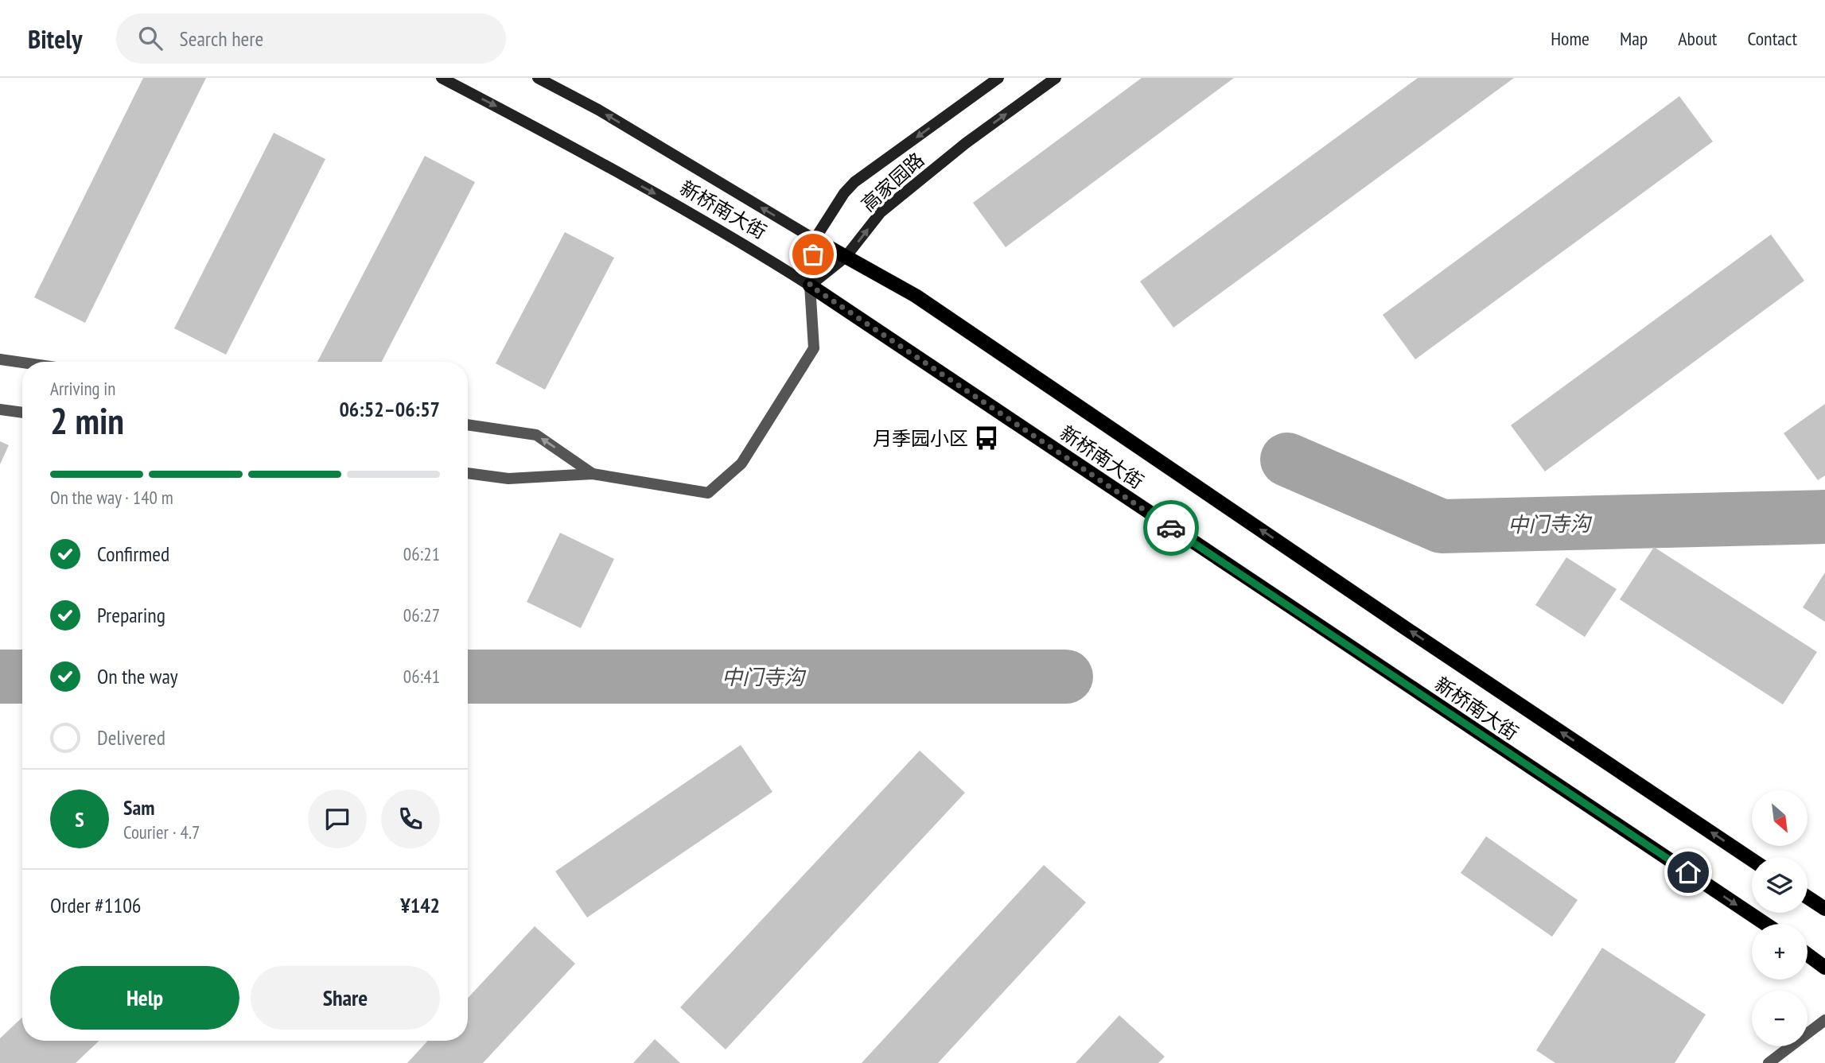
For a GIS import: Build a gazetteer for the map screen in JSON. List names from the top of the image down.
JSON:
{
  "streets": {
    "main road": ["高家园路", "新桥南大街"]
  },
  "crossings": [
    ["高家园路", "新桥南大街"]
  ],
  "water": ["中门寺沟"],
  "places": {
    "bus stop": ["月季园小区"]
  },
  "north": "bottom right",
  "page": {
    "header": "Bitely",
    "search": "Search here",
    "nav": [
      "Home",
      "Map",
      "About",
      "Contact"
    ],
    "heading": ["2 min", "Arriving in", "06:52–06:57"],
    "panel": [
      "Sam",
      "Courier · 4.7",
      "Order #1106",
      "¥142"
    ],
    "bar": "On the way · 140 m",
    "list": [
      ["Confirmed", "06:21"],
      ["Preparing", "06:27"],
      ["On the way", "06:41"],
      "Delivered"
    ],
    "round": "S",
    "map_buttons": ["+", "−"],
    "buttons": ["Help", "Share"]
  }
}
